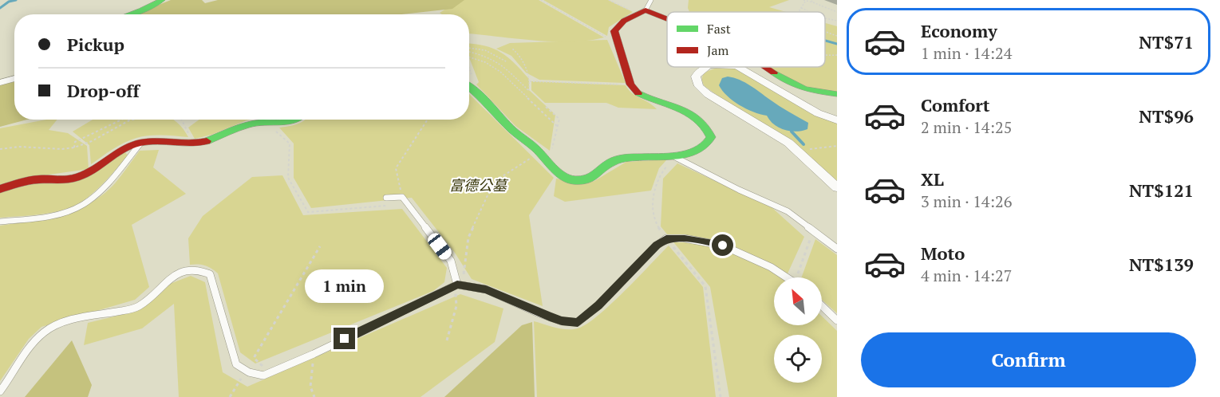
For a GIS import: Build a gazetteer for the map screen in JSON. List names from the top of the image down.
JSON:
{
  "parks": ["富德公墓"],
  "legend": ["Fast", "Jam"],
  "north": "top left",
  "page": {
    "list": [
      {
        "name": "Economy",
        "note": "1 min · 14:24",
        "value": "NT$71"
      },
      {
        "name": "Comfort",
        "note": "2 min · 14:25",
        "value": "NT$96"
      },
      {
        "name": "XL",
        "note": "3 min · 14:26",
        "value": "NT$121"
      },
      {
        "name": "Moto",
        "note": "4 min · 14:27",
        "value": "NT$139"
      }
    ],
    "banner": ["Pickup", "Drop-off"],
    "bubble": "1 min",
    "buttons": "Confirm"
  }
}
